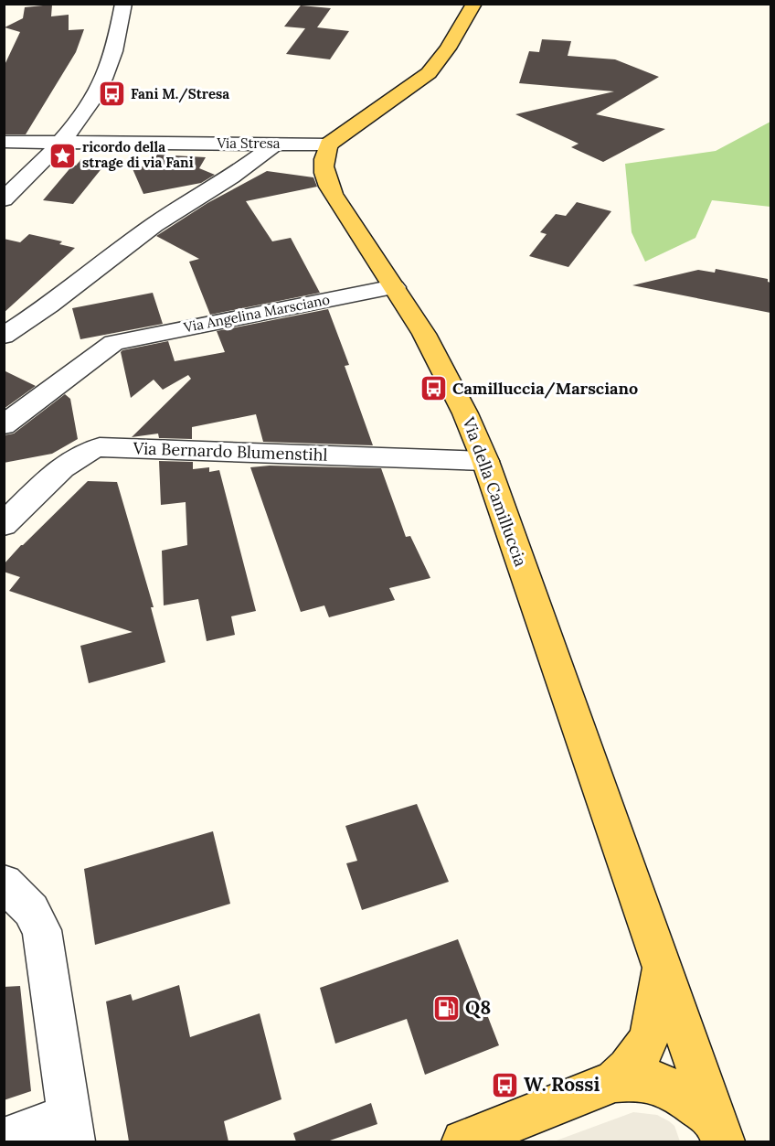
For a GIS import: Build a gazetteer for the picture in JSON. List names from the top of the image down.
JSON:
{
  "streets": {
    "main road": ["Via della Camilluccia"],
    "street": ["Via Stresa", "Via Angelina Marsciano", "Via Bernardo Blumenstihl"]
  },
  "crossings": [
    ["Via Stresa", "Via della Camilluccia"],
    ["Via Angelina Marsciano", "Via della Camilluccia"],
    ["Via Bernardo Blumenstihl", "Via della Camilluccia"]
  ],
  "places": {
    "bus stop": ["Fani M./Stresa", "Camilluccia/Marsciano", "W. Rossi"],
    "place": ["ricordo della strage di via Fani"],
    "fuel station": ["Q8"]
  }
}
